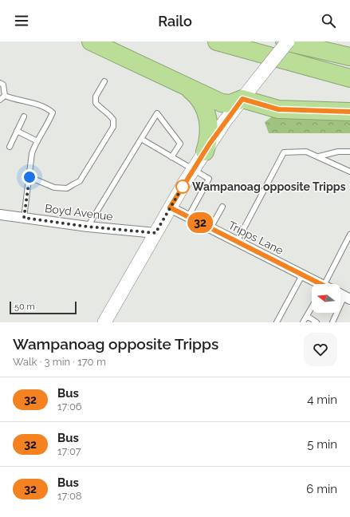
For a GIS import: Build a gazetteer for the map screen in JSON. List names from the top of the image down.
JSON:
{
  "streets": {
    "street": ["Boyd Avenue", "Tripps Lane"]
  },
  "places": ["Wampanoag opposite Tripps"],
  "lines": ["bus line 32"],
  "scale_bar": "50 m",
  "north": "left",
  "page": {
    "header": "Railo",
    "on_map": "32",
    "scale": "50 m",
    "heading": ["Wampanoag opposite Tripps", "Walk · 3 min · 170 m"],
    "list": [
      {
        "mark": "32",
        "name": "Bus",
        "note": "17:06",
        "value": "4 min"
      },
      {
        "mark": "32",
        "name": "Bus",
        "note": "17:07",
        "value": "5 min"
      },
      {
        "mark": "32",
        "name": "Bus",
        "note": "17:08",
        "value": "6 min"
      }
    ]
  }
}
